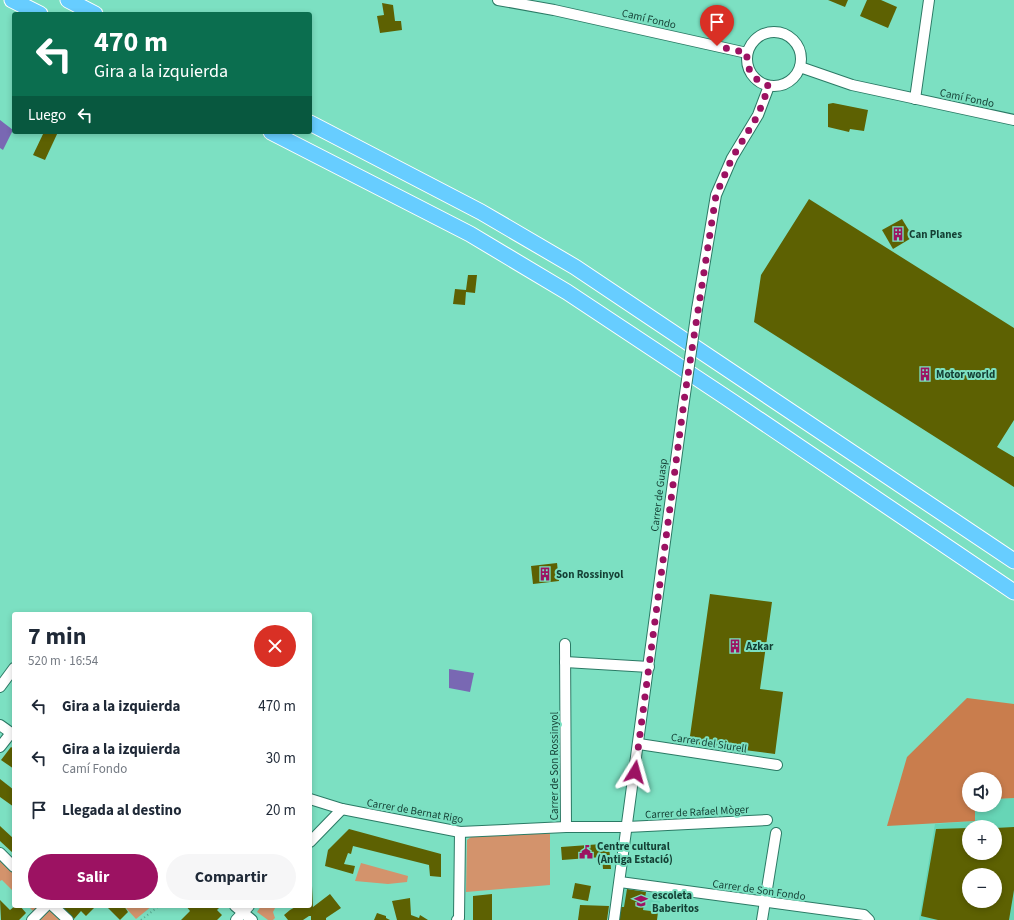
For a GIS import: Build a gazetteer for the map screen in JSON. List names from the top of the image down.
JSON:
{
  "streets": {
    "street": [
      "Camí Fondo",
      "Carrer de Guasp",
      "Carrer del Siurell",
      "Carrer de Son Rossinyol",
      "Carrer de Bernat Rigo",
      "Carrer de Rafael Mòger",
      "Carrer de Son Fondo"
    ]
  },
  "crossings": [
    ["Camí Fondo", "Carrer de Guasp"],
    ["Carrer de Guasp", "Carrer del Siurell"],
    ["Carrer de Guasp", "Carrer de Son Rossinyol"],
    ["Carrer de Guasp", "Carrer de Rafael Mòger"],
    ["Carrer de Guasp", "Carrer de Son Fondo"],
    ["Carrer de Son Rossinyol", "Carrer de Bernat Rigo"],
    ["Carrer de Son Rossinyol", "Carrer de Rafael Mòger"]
  ],
  "places": {
    "building": [
      "Can Planes",
      "Motor world",
      "Son Rossinyol",
      "Azkar"
    ],
    "public building": ["Centre cultural (Antiga Estació)"],
    "school or university": ["escoleta Baberitos"]
  },
  "page": {
    "turn": ["470 m", "Gira a la izquierda"],
    "then": "Luego",
    "heading": ["7 min", "520 m · 16:54"],
    "list": [
      {
        "name": "Gira a la izquierda",
        "value": "470 m"
      },
      {
        "name": "Gira a la izquierda",
        "note": "Camí Fondo",
        "value": "30 m"
      },
      {
        "name": "Llegada al destino",
        "value": "20 m"
      }
    ],
    "map_buttons": ["+", "−"],
    "buttons": ["Salir", "Compartir"]
  }
}
